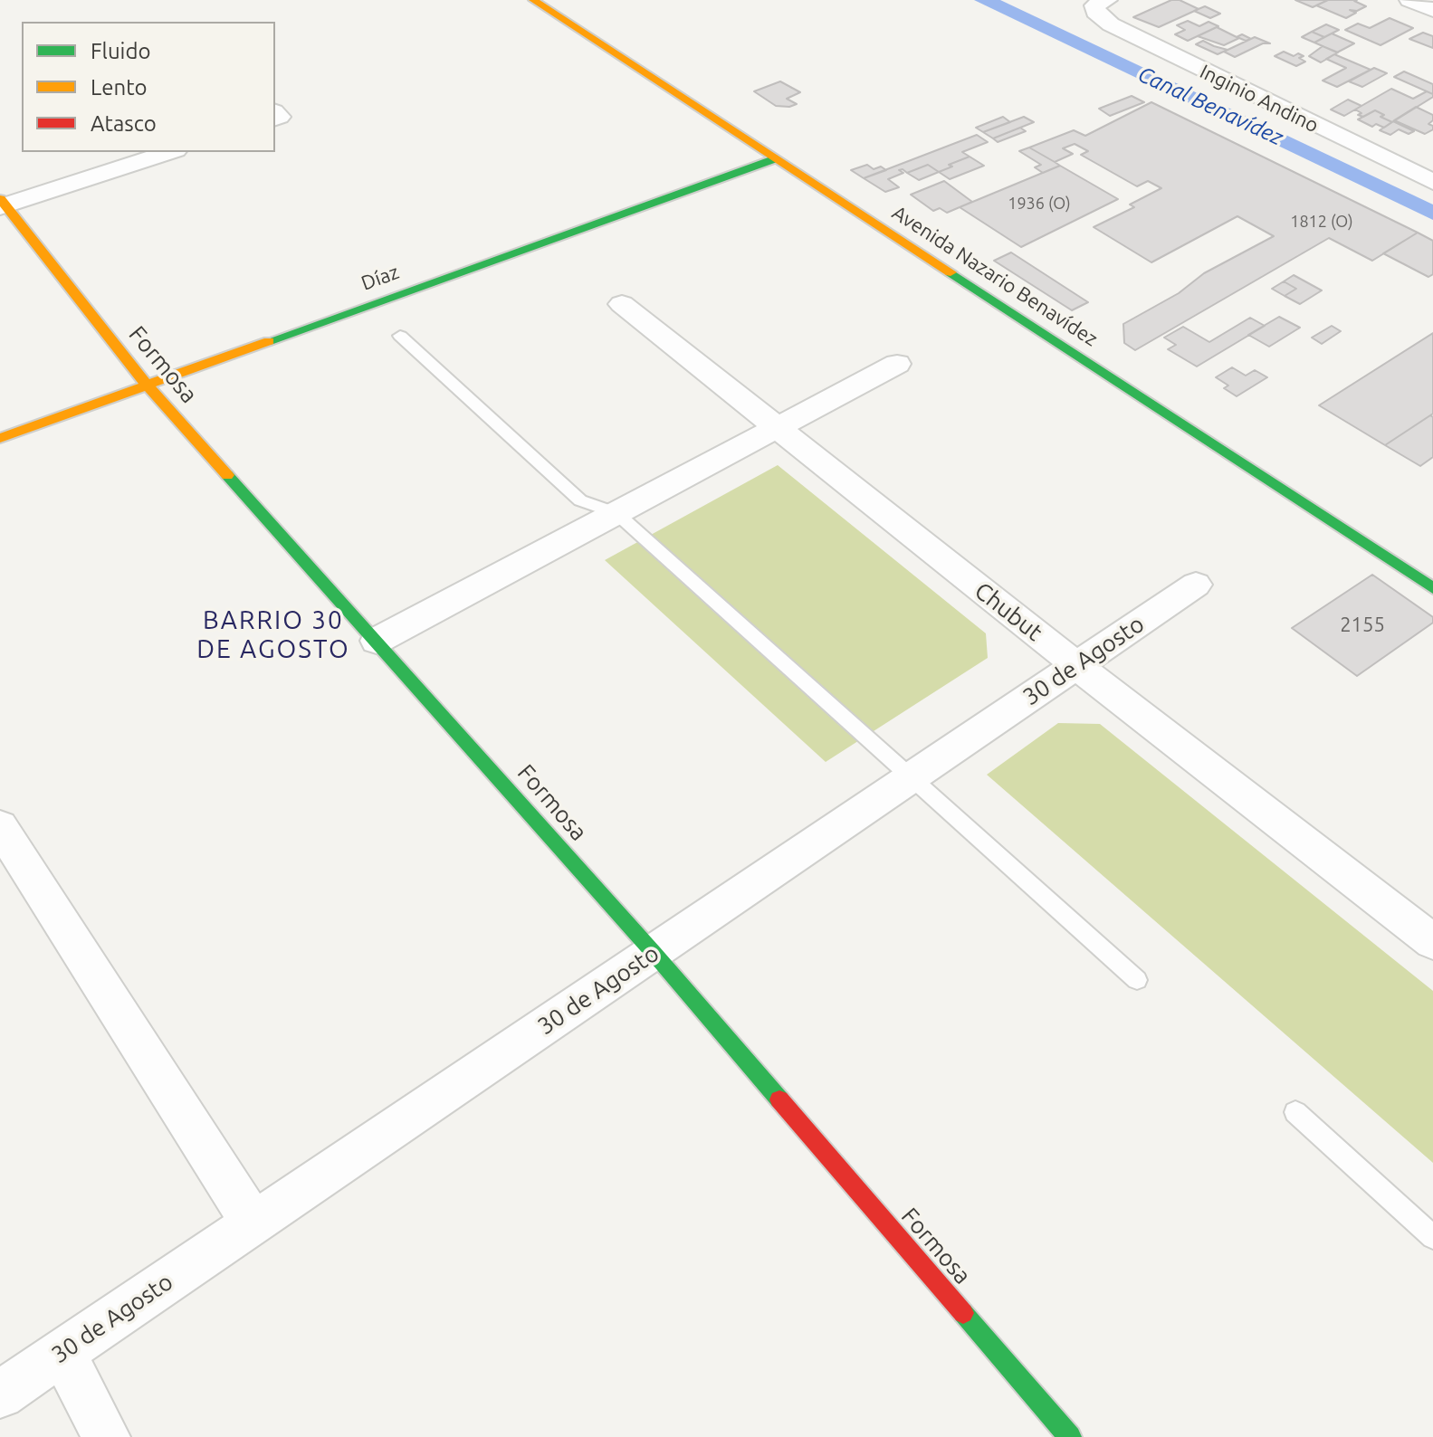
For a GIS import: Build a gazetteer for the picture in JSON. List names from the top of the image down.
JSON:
{
  "streets": {
    "street": [
      "Inginio Andino",
      "Avenida Nazario Benavídez",
      "Díaz",
      "Formosa",
      "Chubut",
      "30 de Agosto"
    ]
  },
  "crossings": [
    ["Avenida Nazario Benavídez", "Díaz"],
    ["Díaz", "Formosa"],
    ["Formosa", "30 de Agosto"],
    ["Chubut", "30 de Agosto"]
  ],
  "districts": ["BARRIO 30 DE AGOSTO"],
  "water": ["Canal Benavídez"],
  "house_numbers": ["1936 (O)", "1812 (O)", "2155"],
  "legend": ["Fluido", "Lento", "Atasco"]
}
